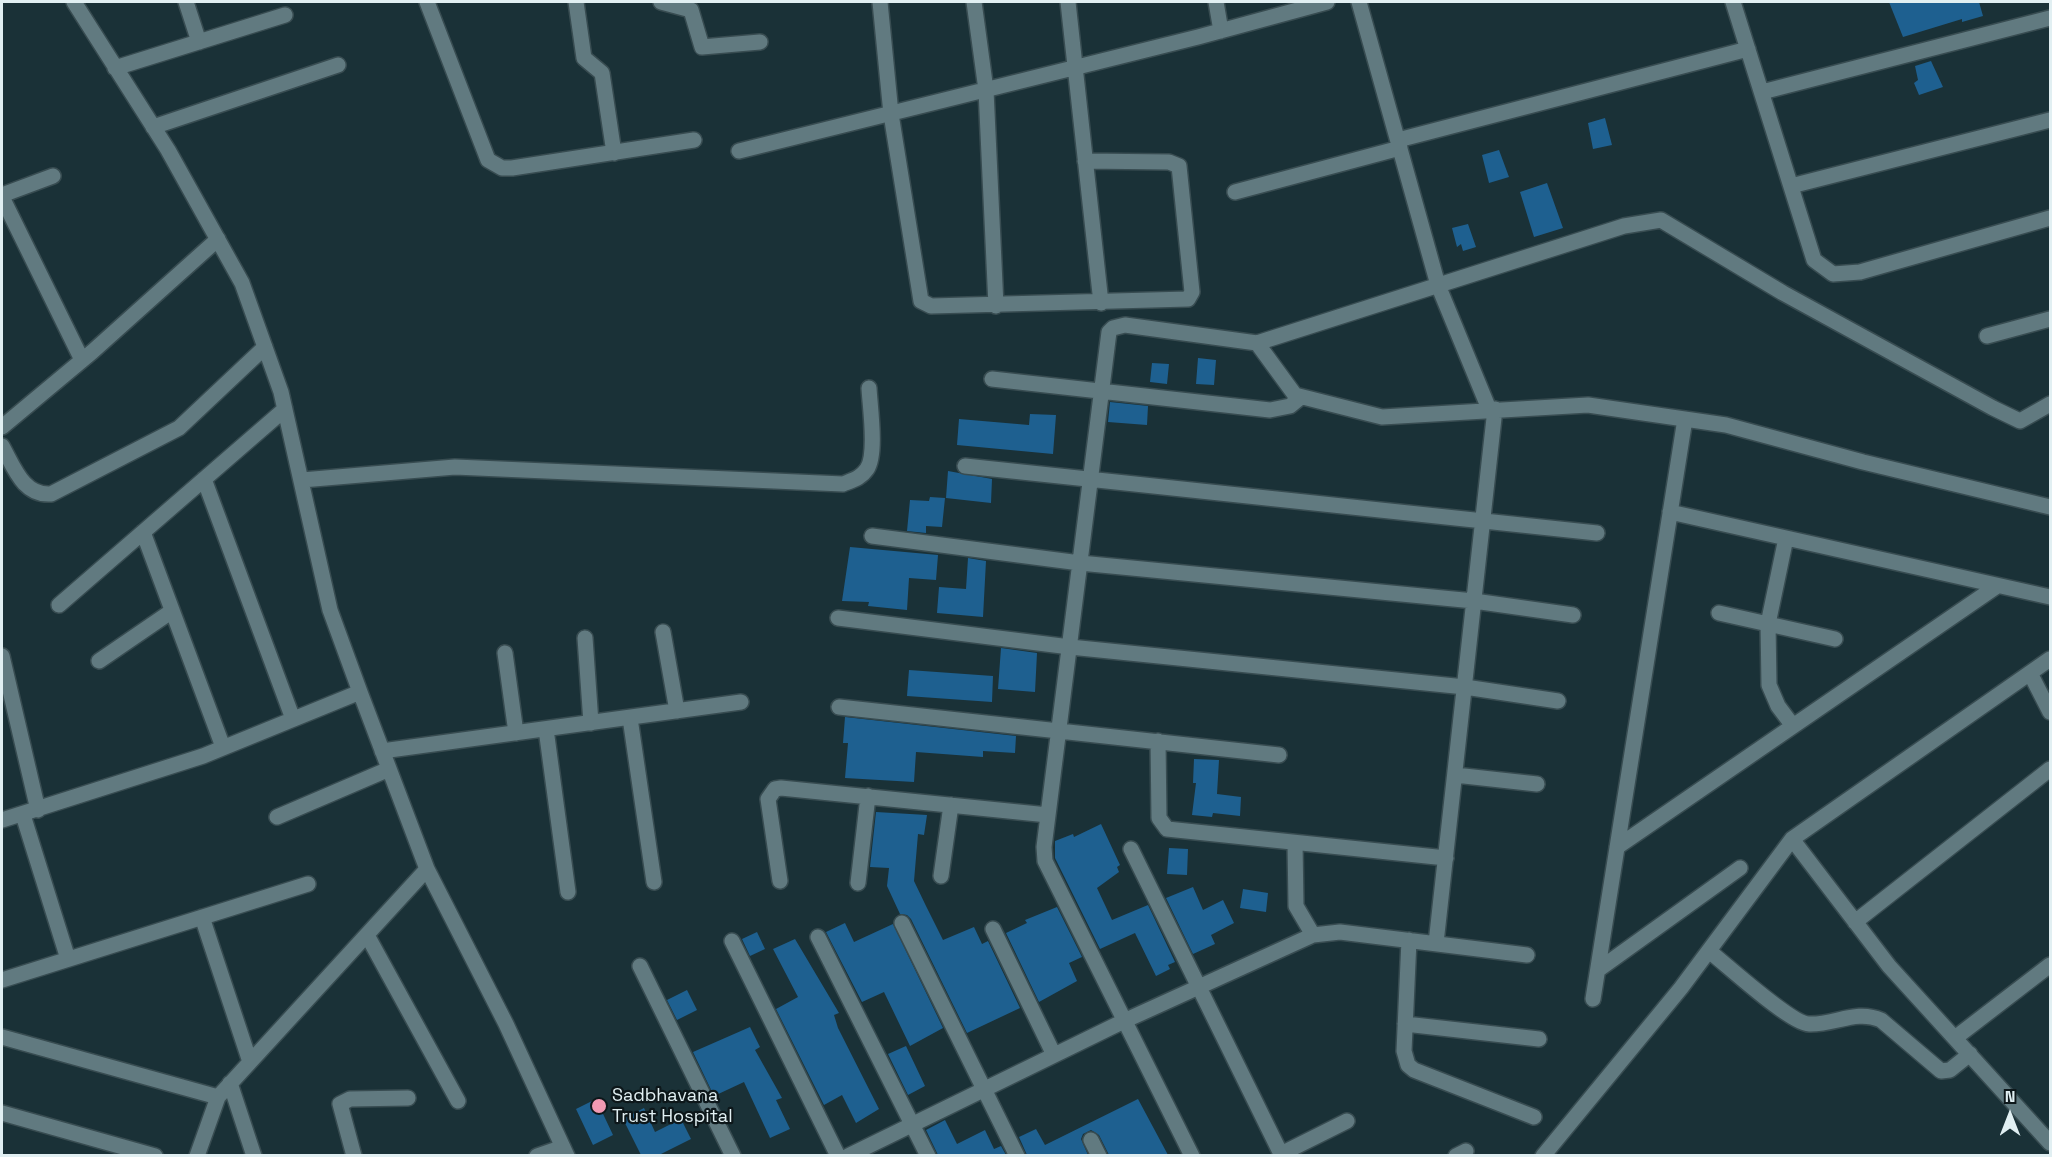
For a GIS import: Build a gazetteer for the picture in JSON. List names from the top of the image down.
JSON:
{
  "places": ["Sadbhavana Trust Hospital"],
  "north": "top"
}
